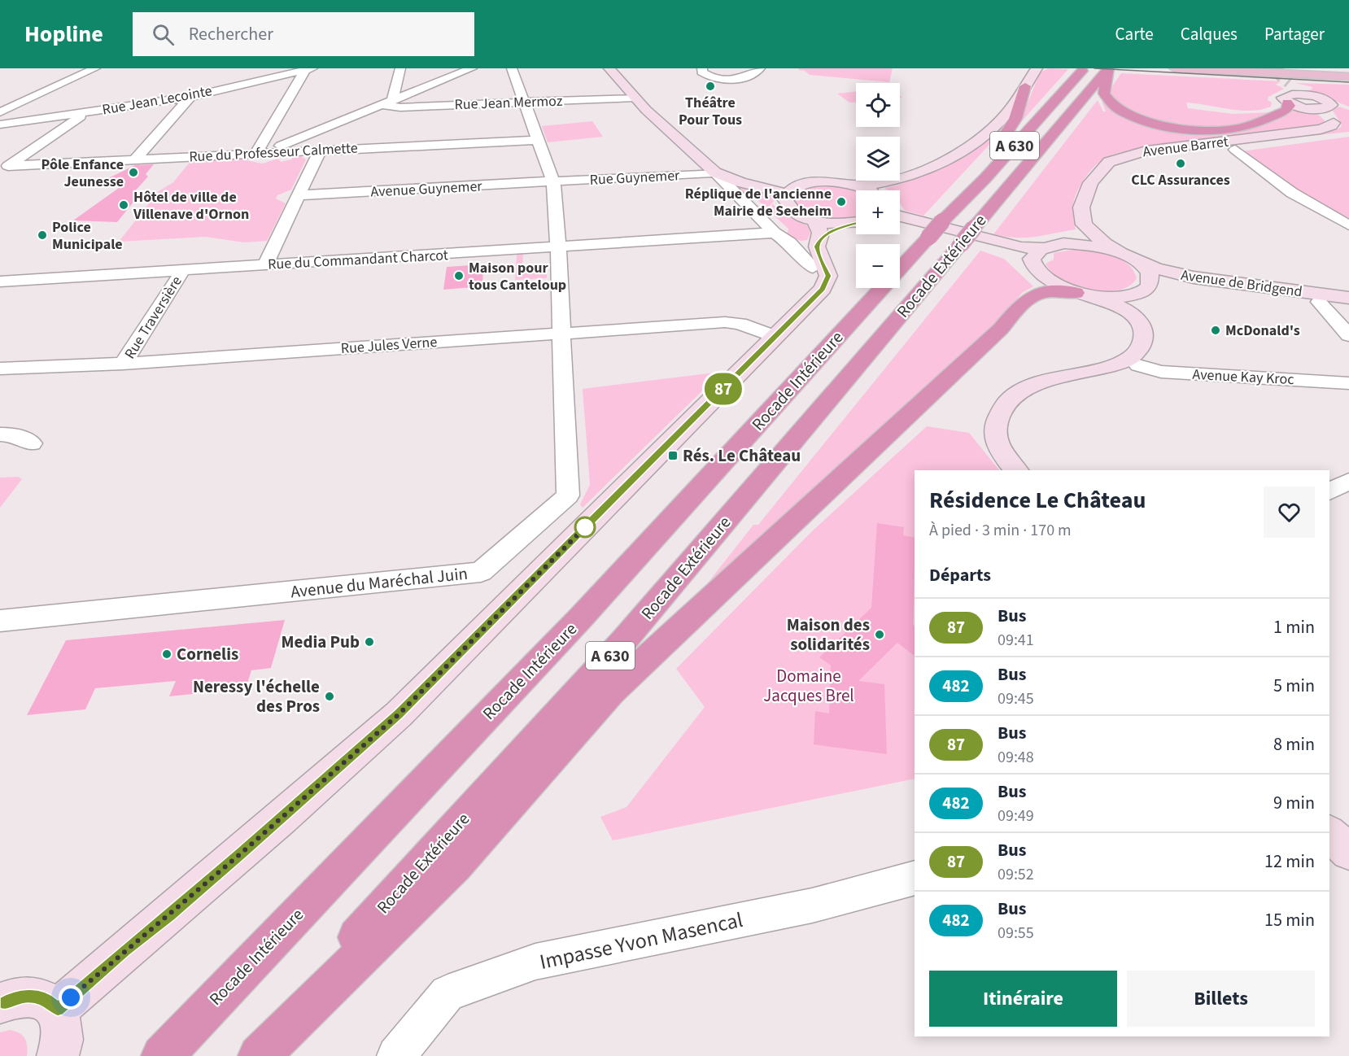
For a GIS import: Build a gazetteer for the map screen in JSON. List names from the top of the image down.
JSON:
{
  "streets": {
    "highway": ["A 630", "Rocade Extérieure", "Rocade Intérieure"],
    "street": [
      "Rue Jean Lecointe",
      "Rue Jean Mermoz",
      "Avenue Barret",
      "Rue du Professeur Calmette",
      "Rue Guynemer",
      "Avenue Guynemer",
      "Rue du Commandant Charcot",
      "Avenue de Bridgend",
      "Rue Traversière",
      "Rue Jules Verne",
      "Avenue Kay Kroc",
      "Avenue du Maréchal Juin",
      "Impasse Yvon Masencal"
    ]
  },
  "crossings": [
    ["Rue Guynemer", "Avenue Guynemer"],
    ["Rue du Commandant Charcot", "Rue Traversière"],
    ["Rue Traversière", "Rue Jules Verne"],
    ["Rue Jules Verne", "Avenue du Maréchal Juin"]
  ],
  "parks": ["Domaine Jacques Brel"],
  "places": {
    "other": [
      "Théâtre Pour Tous",
      "CLC Assurances",
      "Pôle Enfance Jeunesse",
      "Réplique de l'ancienne Mairie de Seeheim",
      "Hôtel de ville de Villenave d'Ornon",
      "Police Municipale",
      "Maison pour tous Canteloup",
      "McDonald's",
      "Maison des solidarités",
      "Media Pub",
      "Cornelis",
      "Neressy l'échelle des Pros"
    ],
    "transit": ["Rés. Le Château"]
  },
  "lines": ["bus line 87"],
  "page": {
    "header": "Hopline",
    "search": "Rechercher",
    "nav": ["Carte", "Calques", "Partager"],
    "on_map": "87",
    "map_buttons": ["+", "−"],
    "heading": [
      ["Résidence Le Château", "À pied · 3 min · 170 m"],
      "Départs"
    ],
    "list": [
      {
        "mark": "87",
        "name": "Bus",
        "note": "09:41",
        "value": "1 min"
      },
      {
        "mark": "482",
        "name": "Bus",
        "note": "09:45",
        "value": "5 min"
      },
      {
        "mark": "87",
        "name": "Bus",
        "note": "09:48",
        "value": "8 min"
      },
      {
        "mark": "482",
        "name": "Bus",
        "note": "09:49",
        "value": "9 min"
      },
      {
        "mark": "87",
        "name": "Bus",
        "note": "09:52",
        "value": "12 min"
      },
      {
        "mark": "482",
        "name": "Bus",
        "note": "09:55",
        "value": "15 min"
      }
    ],
    "buttons": ["Itinéraire", "Billets"]
  }
}
